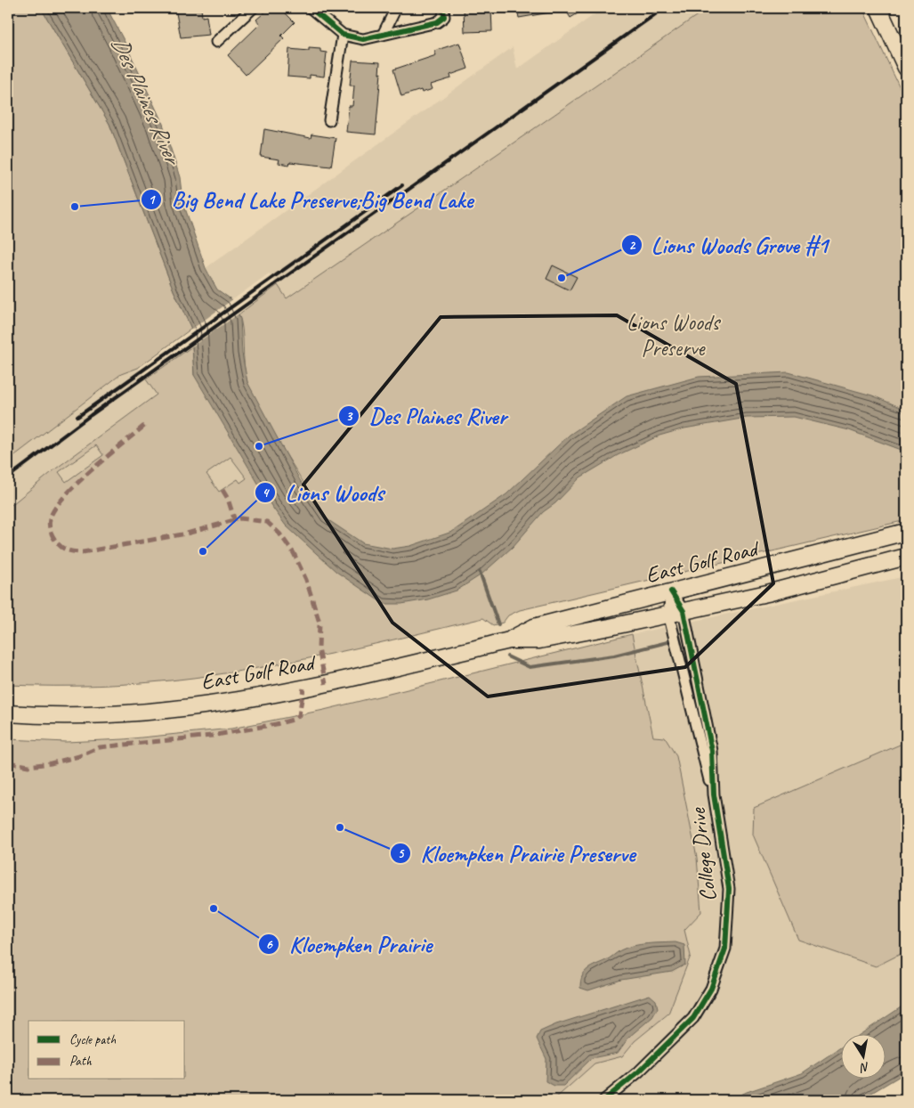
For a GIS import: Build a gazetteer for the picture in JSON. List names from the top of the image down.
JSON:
{
  "streets": {
    "main road": ["East Golf Road"],
    "street": ["College Drive"]
  },
  "crossings": [
    ["East Golf Road", "College Drive"]
  ],
  "water": ["Des Plaines River"],
  "parks": ["Lions Woods Preserve"],
  "places": [
    "Big Bend Lake Preserve;Big Bend Lake",
    "Lions Woods Grove #1",
    "Des Plaines River",
    "Lions Woods",
    "Kloempken Prairie Preserve",
    "Kloempken Prairie"
  ],
  "legend": ["Cycle path", "Path"],
  "north": "bottom"
}
